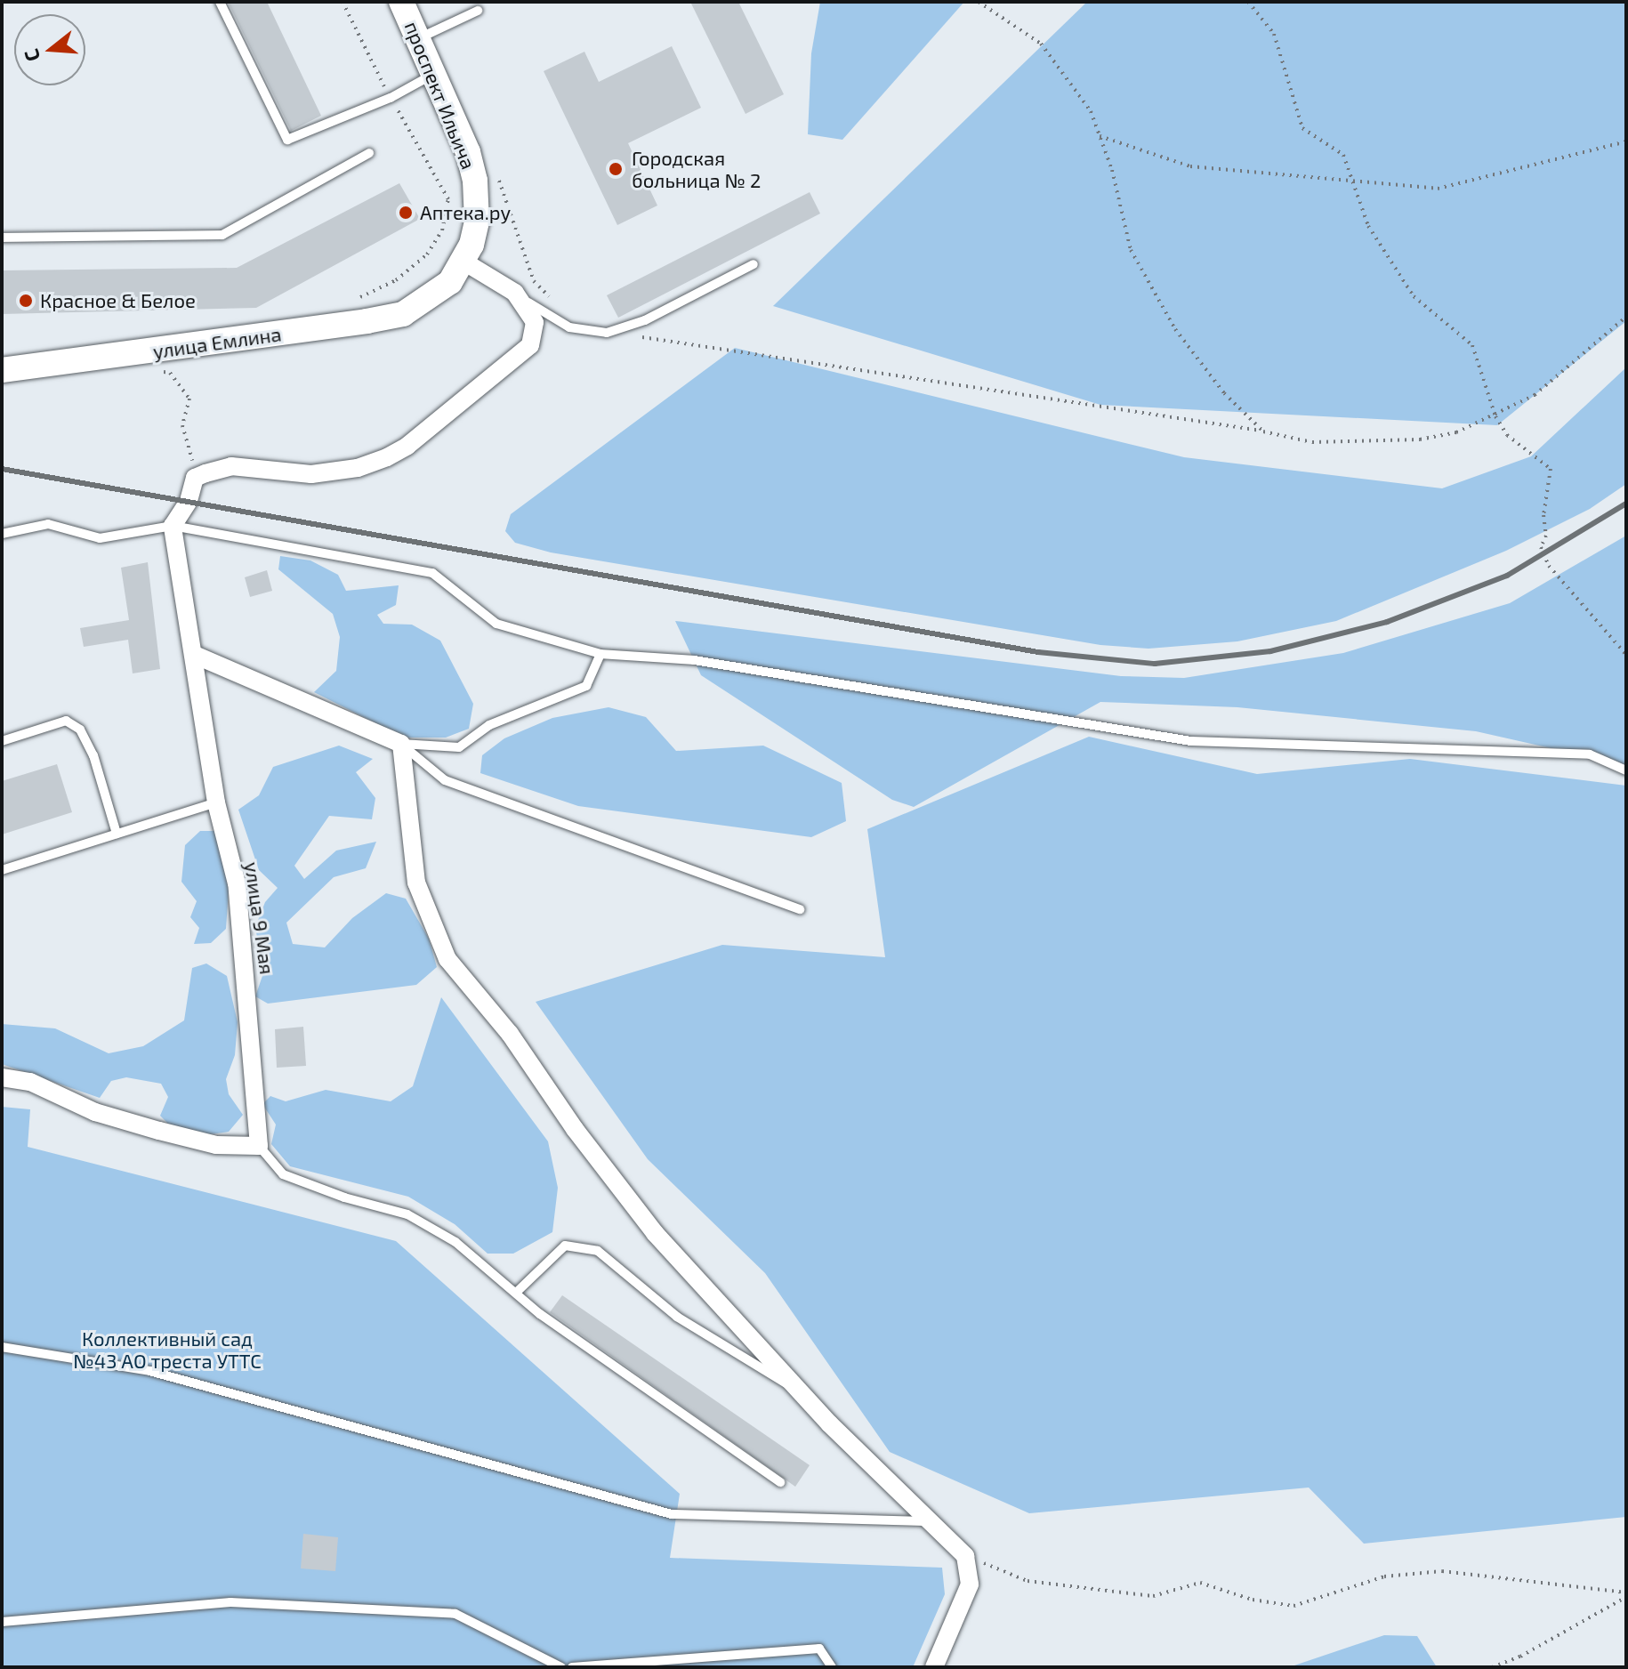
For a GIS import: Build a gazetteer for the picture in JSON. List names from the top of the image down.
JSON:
{
  "streets": {
    "street": ["проспект Ильича", "улица Емлина", "улица 9 Мая"]
  },
  "crossings": [
    ["проспект Ильича", "улица Емлина"]
  ],
  "parks": ["Коллективный сад №43 АО треста УТТС"],
  "places": ["Городская больница № 2", "Аптека.ру", "Красное & Белое"],
  "north": "left"
}
